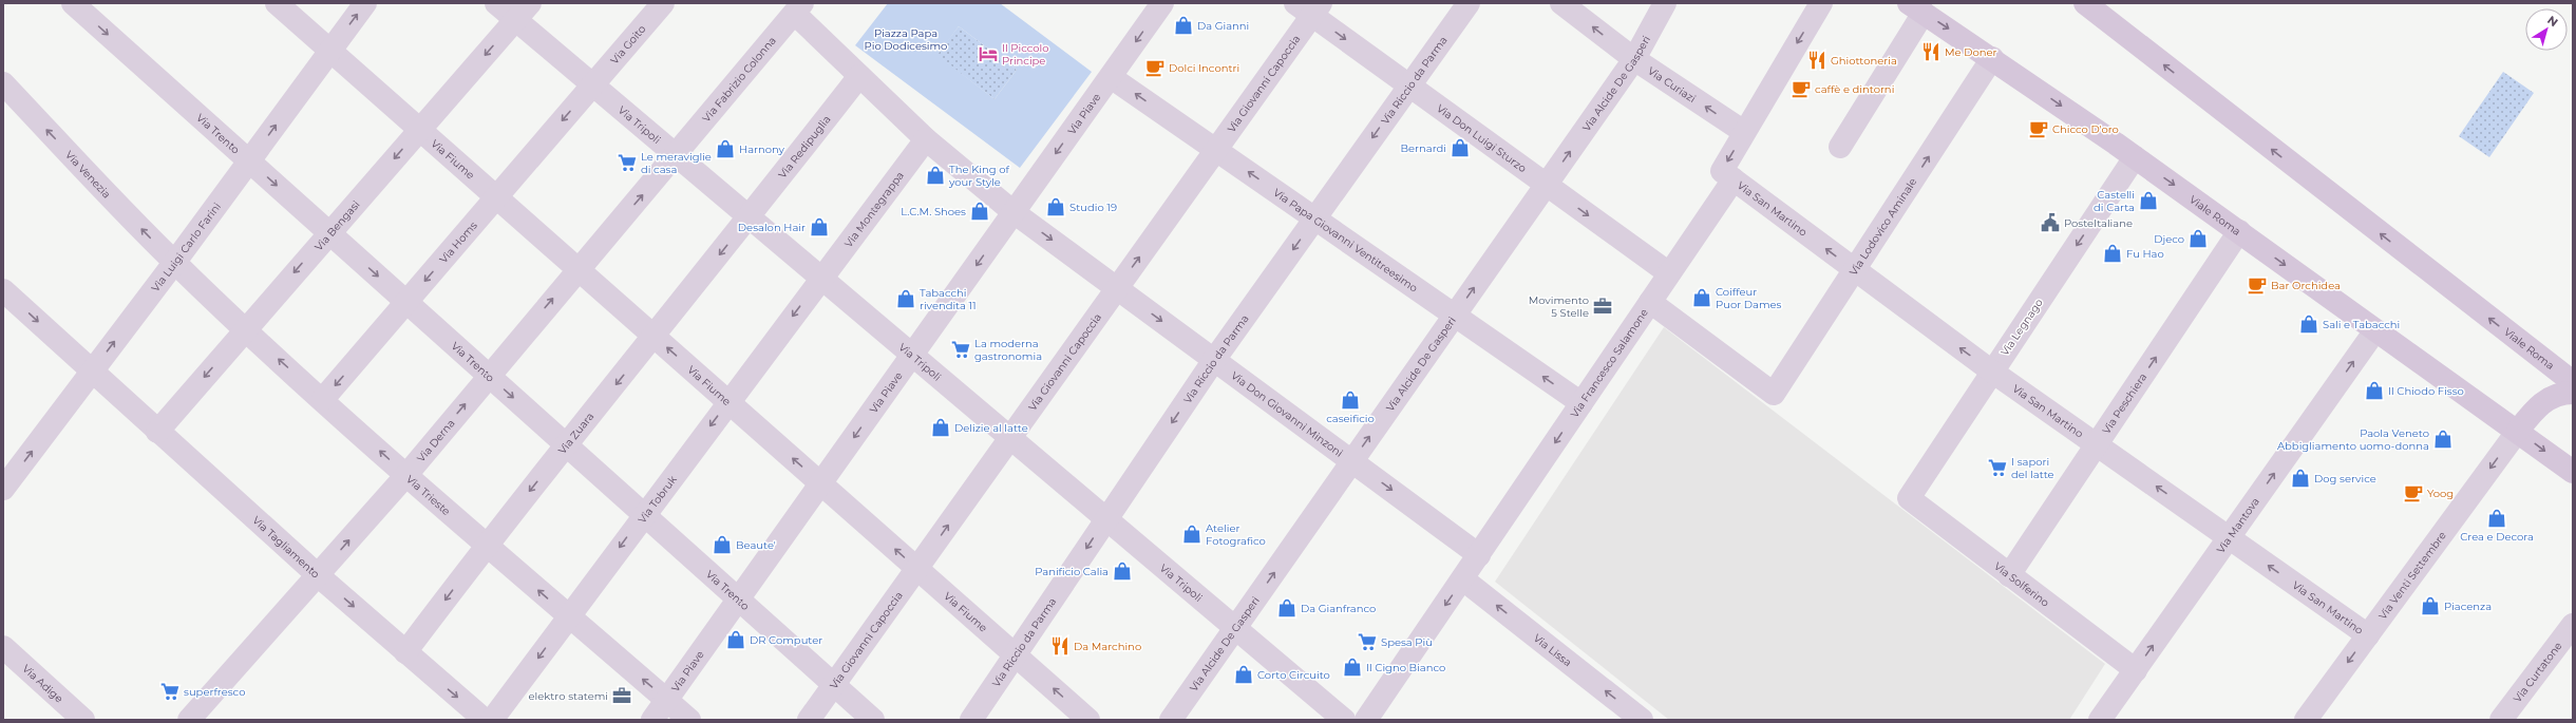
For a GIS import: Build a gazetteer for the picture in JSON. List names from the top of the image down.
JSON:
{
  "streets": {
    "street": [
      "Via Goito",
      "Via Fabrizio Colonna",
      "Via Riccio da Parma",
      "Via Alcide De Gasperi",
      "Via Giovanni Capoccia",
      "Via Curiazi",
      "Via Piave",
      "Via Tripoli",
      "Via Trento",
      "Via Don Luigi Sturzo",
      "Via Redipuglia",
      "Via Fiume",
      "Via Venezia",
      "Via Montegrappa",
      "Via San Martino",
      "Viale Roma",
      "Via Bengasi",
      "Via Lodovico Aminale",
      "Via Papa Giovanni Ventitreesimo",
      "Via Homs",
      "Via Luigi Carlo Farini",
      "Via Legnago",
      "Via Francesco Salamone",
      "Via Peschiera",
      "Via Don Giovanni Minzoni",
      "Via Zuara",
      "Via Derna",
      "Via Trieste",
      "Via Tobruk",
      "Via Mantova",
      "Via Tagliamento",
      "Via Venti Settembre",
      "Via Solferino",
      "Via Lissa",
      "Via Curtatone",
      "Via Adige"
    ]
  },
  "crossings": [
    ["Via Goito", "Via Tripoli"],
    ["Via Goito", "Via Homs"],
    ["Via Fabrizio Colonna", "Via Tripoli"],
    ["Via Fabrizio Colonna", "Via Derna"],
    ["Via Riccio da Parma", "Via Tripoli"],
    ["Via Riccio da Parma", "Via Don Luigi Sturzo"],
    ["Via Riccio da Parma", "Via Fiume"],
    ["Via Riccio da Parma", "Via Papa Giovanni Ventitreesimo"],
    ["Via Riccio da Parma", "Via Don Giovanni Minzoni"],
    ["Via Alcide De Gasperi", "Via Curiazi"],
    ["Via Alcide De Gasperi", "Via Tripoli"],
    ["Via Alcide De Gasperi", "Via Don Luigi Sturzo"],
    ["Via Alcide De Gasperi", "Via Papa Giovanni Ventitreesimo"],
    ["Via Alcide De Gasperi", "Via Don Giovanni Minzoni"],
    ["Via Giovanni Capoccia", "Via Tripoli"],
    ["Via Giovanni Capoccia", "Via Trento"],
    ["Via Giovanni Capoccia", "Via Don Luigi Sturzo"],
    ["Via Giovanni Capoccia", "Via Fiume"],
    ["Via Giovanni Capoccia", "Via Papa Giovanni Ventitreesimo"],
    ["Via Giovanni Capoccia", "Via Don Giovanni Minzoni"],
    ["Via Piave", "Via Tripoli"],
    ["Via Piave", "Via Trento"],
    ["Via Piave", "Via Fiume"],
    ["Via Piave", "Via Papa Giovanni Ventitreesimo"],
    ["Via Piave", "Via Don Giovanni Minzoni"],
    ["Via Piave", "Via Trieste"],
    ["Via Tripoli", "Via Redipuglia"],
    ["Via Tripoli", "Via Montegrappa"],
    ["Via Tripoli", "Via Bengasi"],
    ["Via Tripoli", "Via Homs"],
    ["Via Tripoli", "Via Zuara"],
    ["Via Tripoli", "Via Derna"],
    ["Via Tripoli", "Via Tobruk"],
    ["Via Trento", "Via Bengasi"],
    ["Via Trento", "Via Homs"],
    ["Via Trento", "Via Luigi Carlo Farini"],
    ["Via Trento", "Via Zuara"],
    ["Via Trento", "Via Derna"],
    ["Via Trento", "Via Tobruk"],
    ["Via Don Luigi Sturzo", "Via Francesco Salamone"],
    ["Via Redipuglia", "Via Zuara"],
    ["Via Fiume", "Via Bengasi"],
    ["Via Fiume", "Via Homs"],
    ["Via Fiume", "Via Luigi Carlo Farini"],
    ["Via Fiume", "Via Zuara"],
    ["Via Fiume", "Via Derna"],
    ["Via Fiume", "Via Tobruk"],
    ["Via Venezia", "Via Luigi Carlo Farini"],
    ["Via Venezia", "Via Trieste"],
    ["Via Montegrappa", "Via Tobruk"],
    ["Via San Martino", "Via Lodovico Aminale"],
    ["Via San Martino", "Via Legnago"],
    ["Via San Martino", "Via Francesco Salamone"],
    ["Via San Martino", "Via Peschiera"],
    ["Via San Martino", "Via Mantova"],
    ["Via San Martino", "Via Venti Settembre"],
    ["Viale Roma", "Via Lodovico Aminale"],
    ["Viale Roma", "Via Legnago"],
    ["Viale Roma", "Via Peschiera"],
    ["Viale Roma", "Via Mantova"],
    ["Viale Roma", "Via Venti Settembre"],
    ["Via Bengasi", "Via Trieste"],
    ["Via Bengasi", "Via Tagliamento"],
    ["Via Lodovico Aminale", "Via Francesco Salamone"],
    ["Via Papa Giovanni Ventitreesimo", "Via Francesco Salamone"],
    ["Via Homs", "Via Trieste"],
    ["Via Luigi Carlo Farini", "Via Trieste"],
    ["Via Luigi Carlo Farini", "Via Tagliamento"],
    ["Via Legnago", "Via Solferino"],
    ["Via Francesco Salamone", "Via Don Giovanni Minzoni"],
    ["Via Francesco Salamone", "Via Lissa"],
    ["Via Peschiera", "Via Solferino"],
    ["Via Zuara", "Via Trieste"],
    ["Via Zuara", "Via Tagliamento"],
    ["Via Derna", "Via Trieste"],
    ["Via Derna", "Via Tagliamento"],
    ["Via Trieste", "Via Tobruk"],
    ["Via Mantova", "Via Solferino"]
  ],
  "one_way": [
    "Via Riccio da Parma",
    "Via Alcide De Gasperi",
    "Via Giovanni Capoccia",
    "Via Curiazi",
    "Via Piave",
    "Via Trento",
    "Via Don Luigi Sturzo",
    "Via Fiume",
    "Via Venezia",
    "Via San Martino",
    "Via Bengasi",
    "Via Papa Giovanni Ventitreesimo",
    "Via Homs",
    "Via Luigi Carlo Farini",
    "Via Legnago",
    "Via Francesco Salamone",
    "Via Peschiera",
    "Via Don Giovanni Minzoni",
    "Via Zuara",
    "Via Derna",
    "Via Trieste",
    "Via Tobruk",
    "Via Mantova",
    "Via Tagliamento",
    "Via Venti Settembre",
    "Via Lissa"
  ],
  "parks": ["Piazza Papa Pio Dodicesimo"],
  "places": {
    "shop": [
      "Da Gianni",
      "Bernardi",
      "Harnony",
      "The King of your Style",
      "Castelli di Carta",
      "Studio 19",
      "L.C.M. Shoes",
      "Desalon Hair",
      "Djeco",
      "Fu Hao",
      "Coiffeur Puor Dames",
      "Tabacchi rivendita 11",
      "Sali e Tabacchi",
      "Il Chiodo Fisso",
      "caseificio",
      "Delizie al latte",
      "Paola Veneto Abbigliamento uomo-donna",
      "Dog service",
      "Crea e Decora",
      "Atelier Fotografico",
      "Beaute'",
      "Panificio Calia",
      "Piacenza",
      "Da Gianfranco",
      "DR Computer",
      "Il Cigno Bianco",
      "Corto Circuito"
    ],
    "restaurant": ["Me Doner", "Ghiottoneria", "Da Marchino"],
    "hotel": ["Il Piccolo Principe"],
    "cafe": [
      "Dolci Incontri",
      "caffè e dintorni",
      "Chicco D'oro",
      "Bar Orchidea",
      "Yoog"
    ],
    "supermarket": [
      "Le meraviglie di casa",
      "La moderna gastronomia",
      "I sapori del latte",
      "Spesa Più",
      "superfresco"
    ],
    "public building": ["PosteItaliane"],
    "office": ["Movimento 5 Stelle", "elektro statemi"]
  },
  "north": "top right"
}
